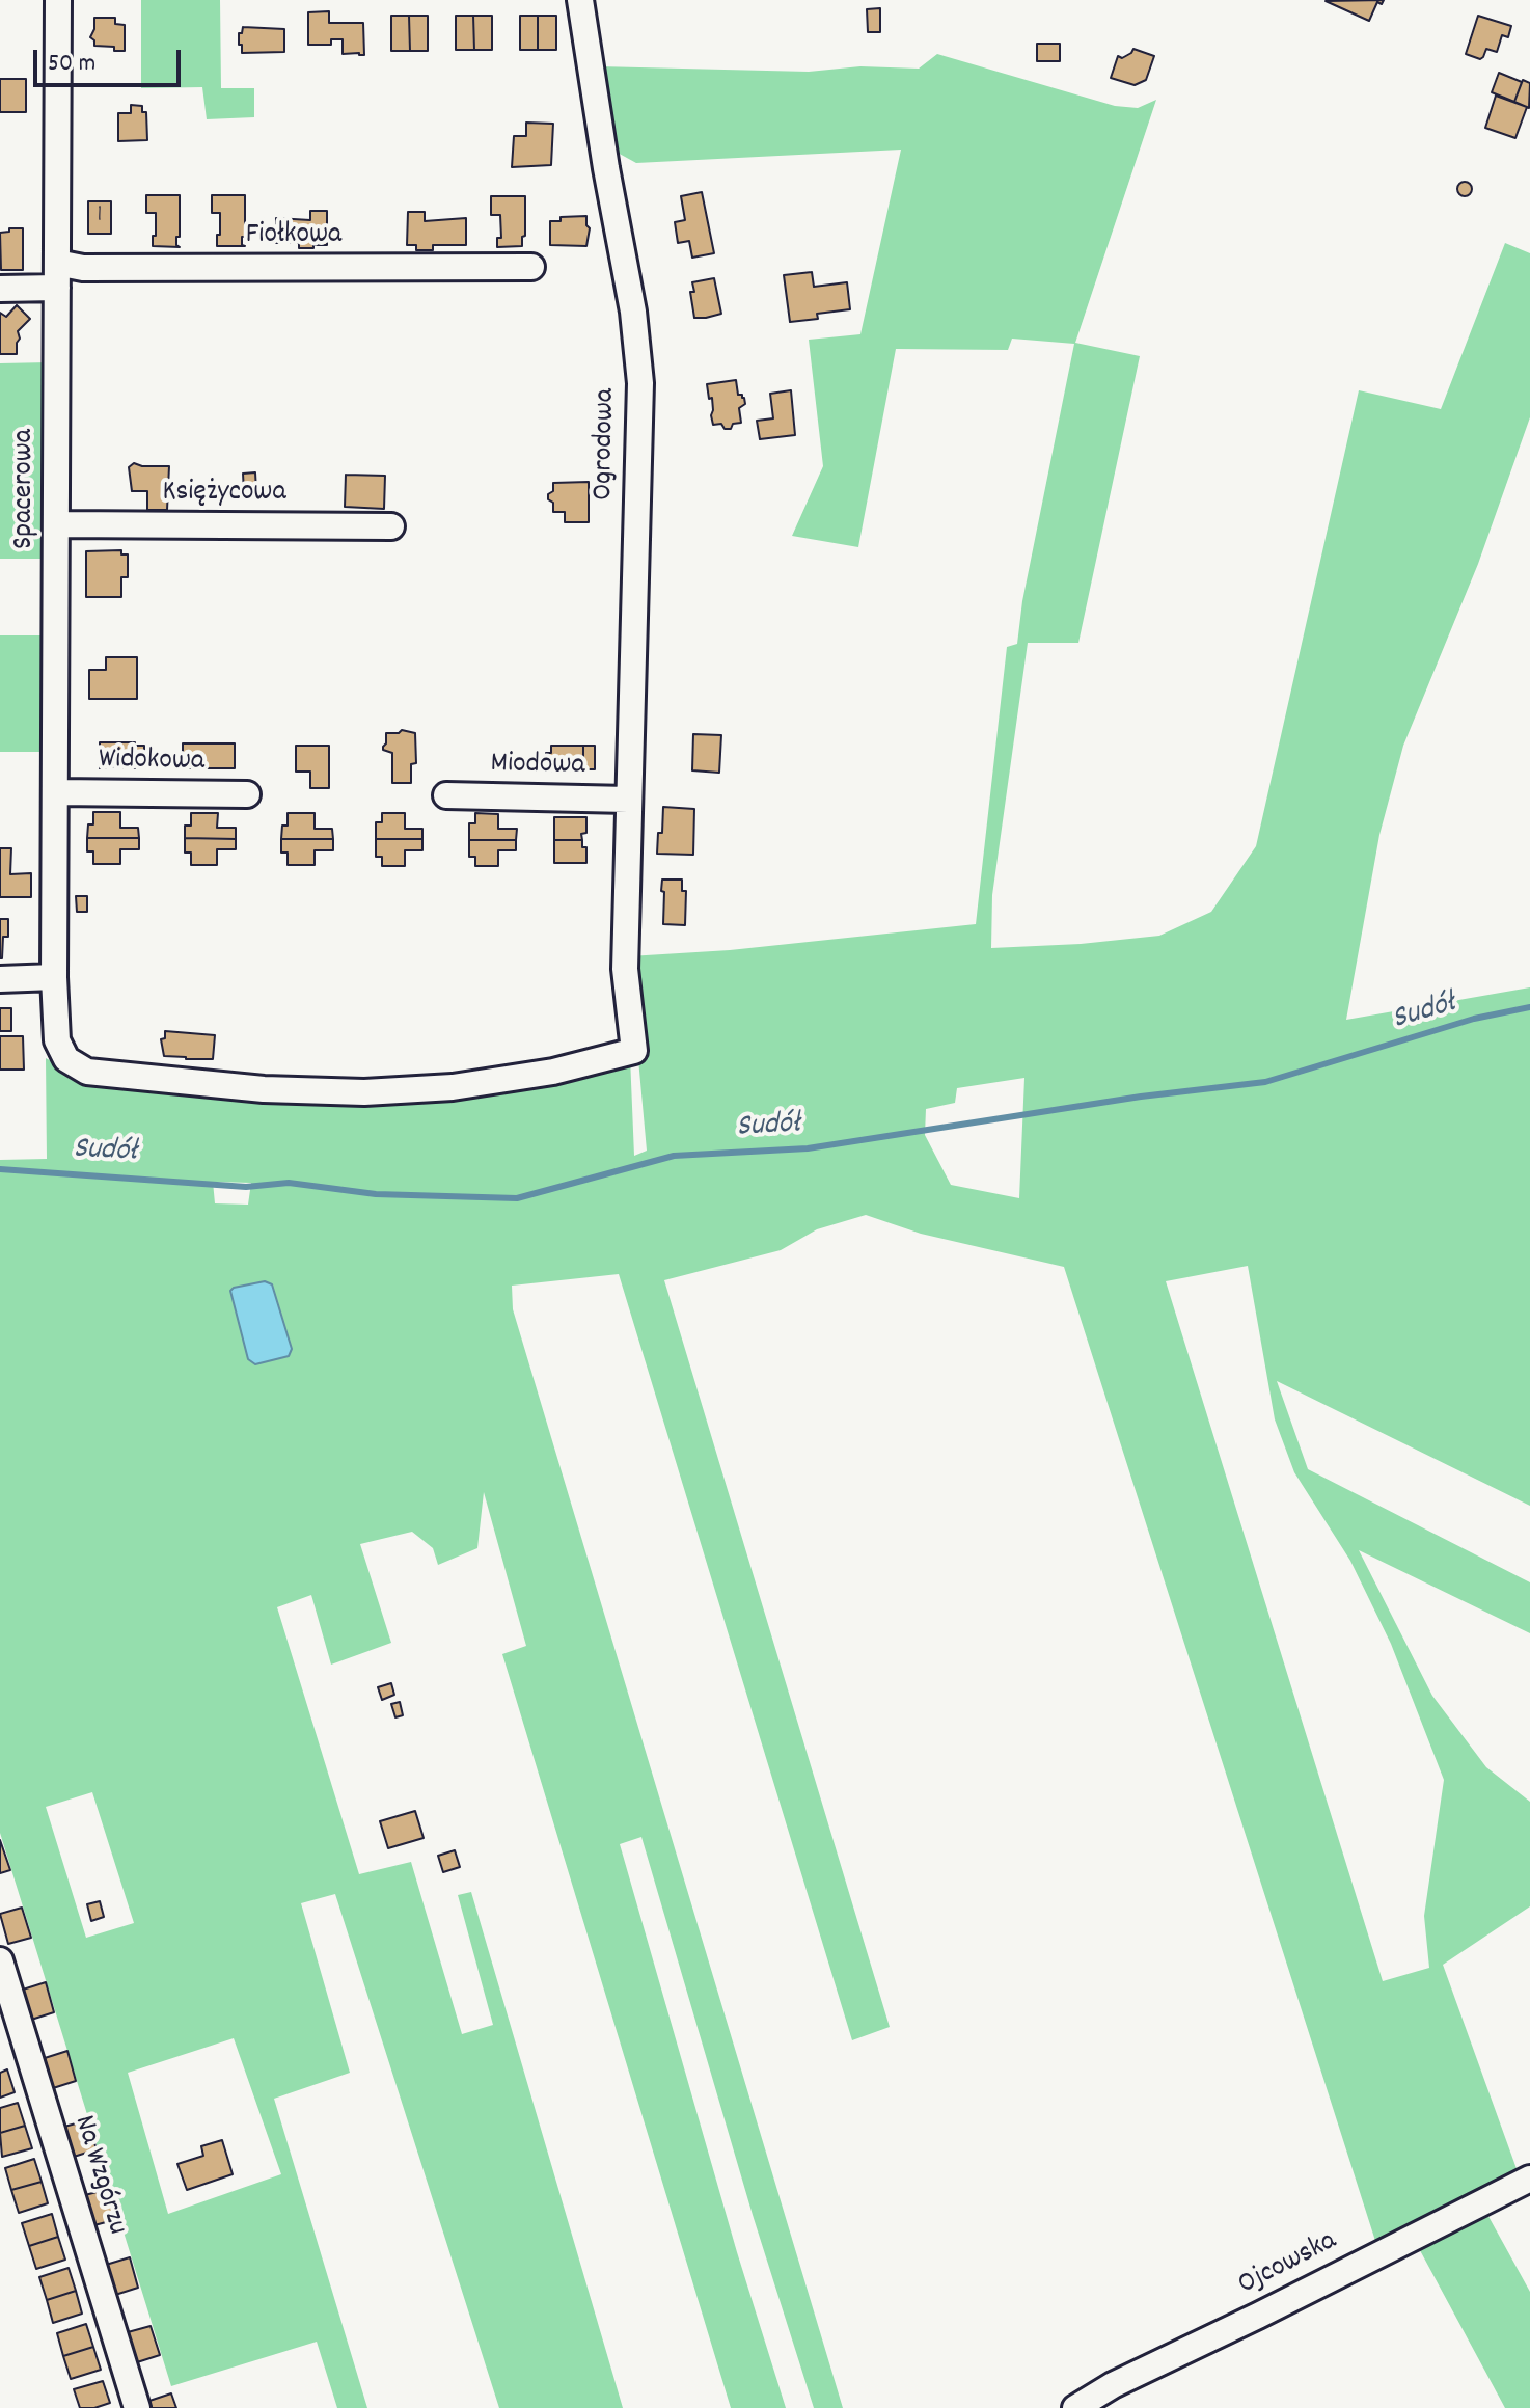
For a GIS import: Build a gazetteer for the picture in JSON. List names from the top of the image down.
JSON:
{
  "streets": {
    "street": [
      "Fiołkowa",
      "Ogrodowa",
      "Spacerowa",
      "Księżycowa",
      "Widokowa",
      "Miodowa",
      "Na Wzgórzu",
      "Ojcowska"
    ]
  },
  "crossings": [
    ["Fiołkowa", "Spacerowa"],
    ["Ogrodowa", "Spacerowa"],
    ["Ogrodowa", "Miodowa"],
    ["Spacerowa", "Księżycowa"],
    ["Spacerowa", "Widokowa"]
  ],
  "water": ["Sudół"],
  "house_numbers": ["1"],
  "scale_bar": "50 m"
}
